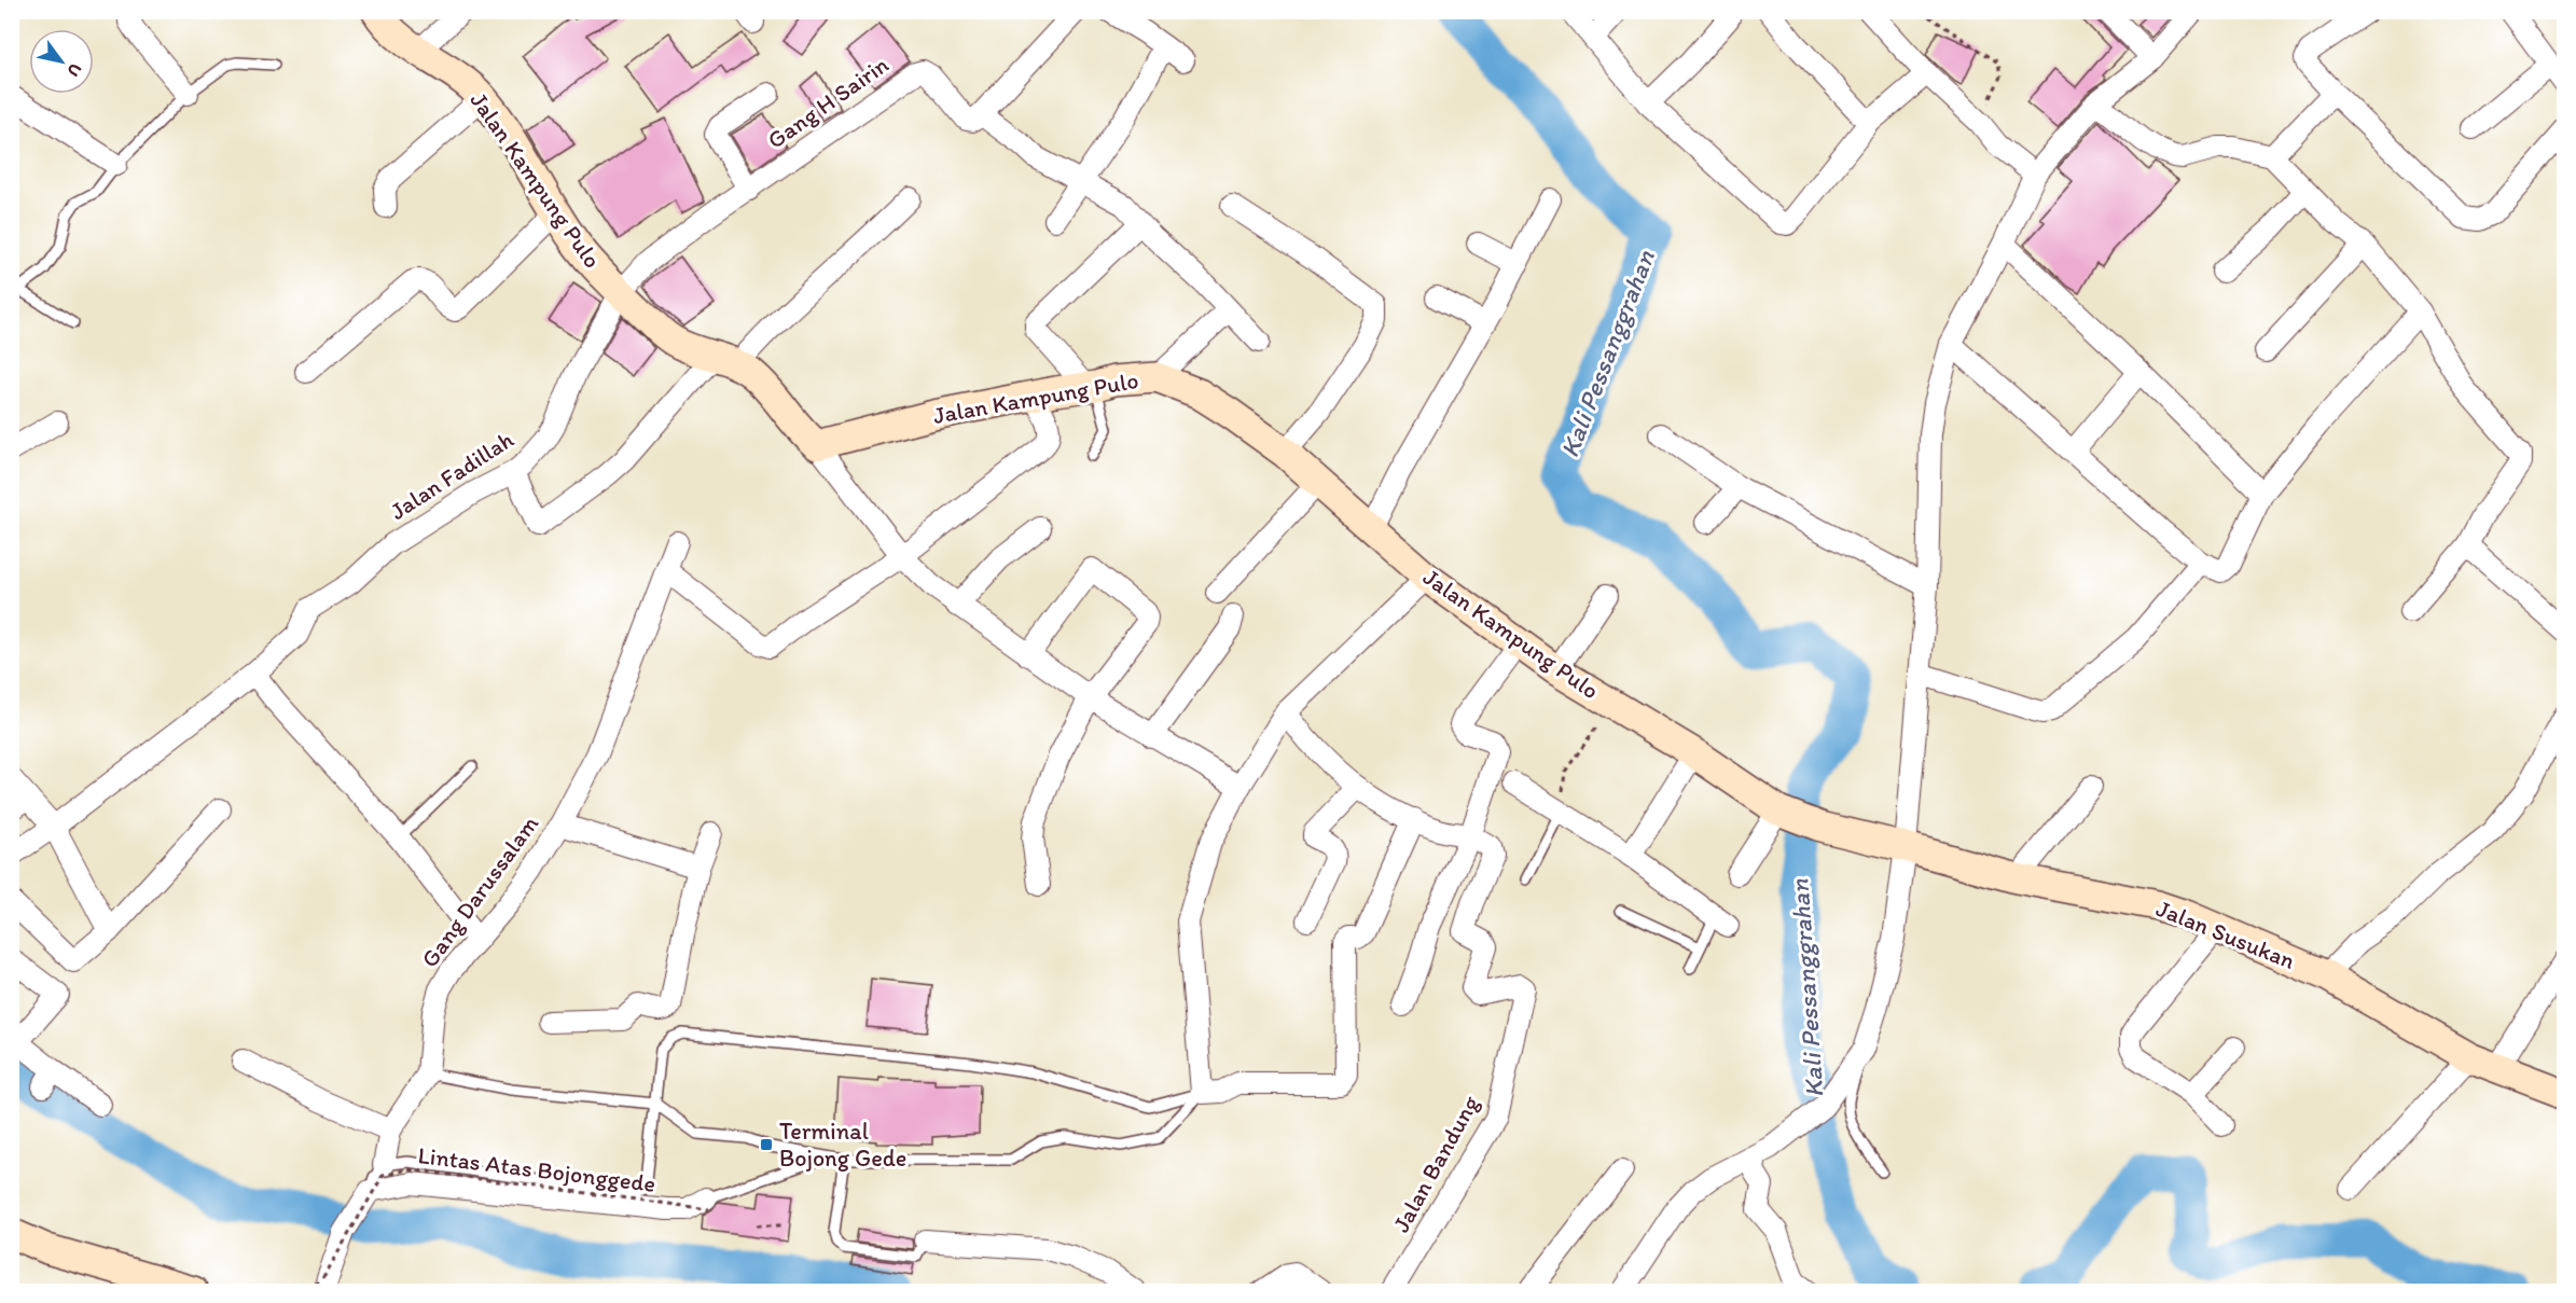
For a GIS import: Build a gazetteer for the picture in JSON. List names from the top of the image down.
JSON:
{
  "streets": {
    "street": [
      "Gang H Sairin",
      "Jalan Kampung Pulo",
      "Jalan Fadillah",
      "Gang Darussalam",
      "Jalan Susukan",
      "Jalan Bandung"
    ],
    "path": ["Lintas Atas Bojonggede"]
  },
  "crossings": [
    ["Gang H Sairin", "Jalan Kampung Pulo"],
    ["Gang H Sairin", "Jalan Fadillah"],
    ["Jalan Kampung Pulo", "Jalan Fadillah"],
    ["Jalan Kampung Pulo", "Jalan Susukan"]
  ],
  "water": ["Kali Pessanggrahan"],
  "places": {
    "transit": ["Terminal Bojong Gede"]
  },
  "north": "bottom right"
}
